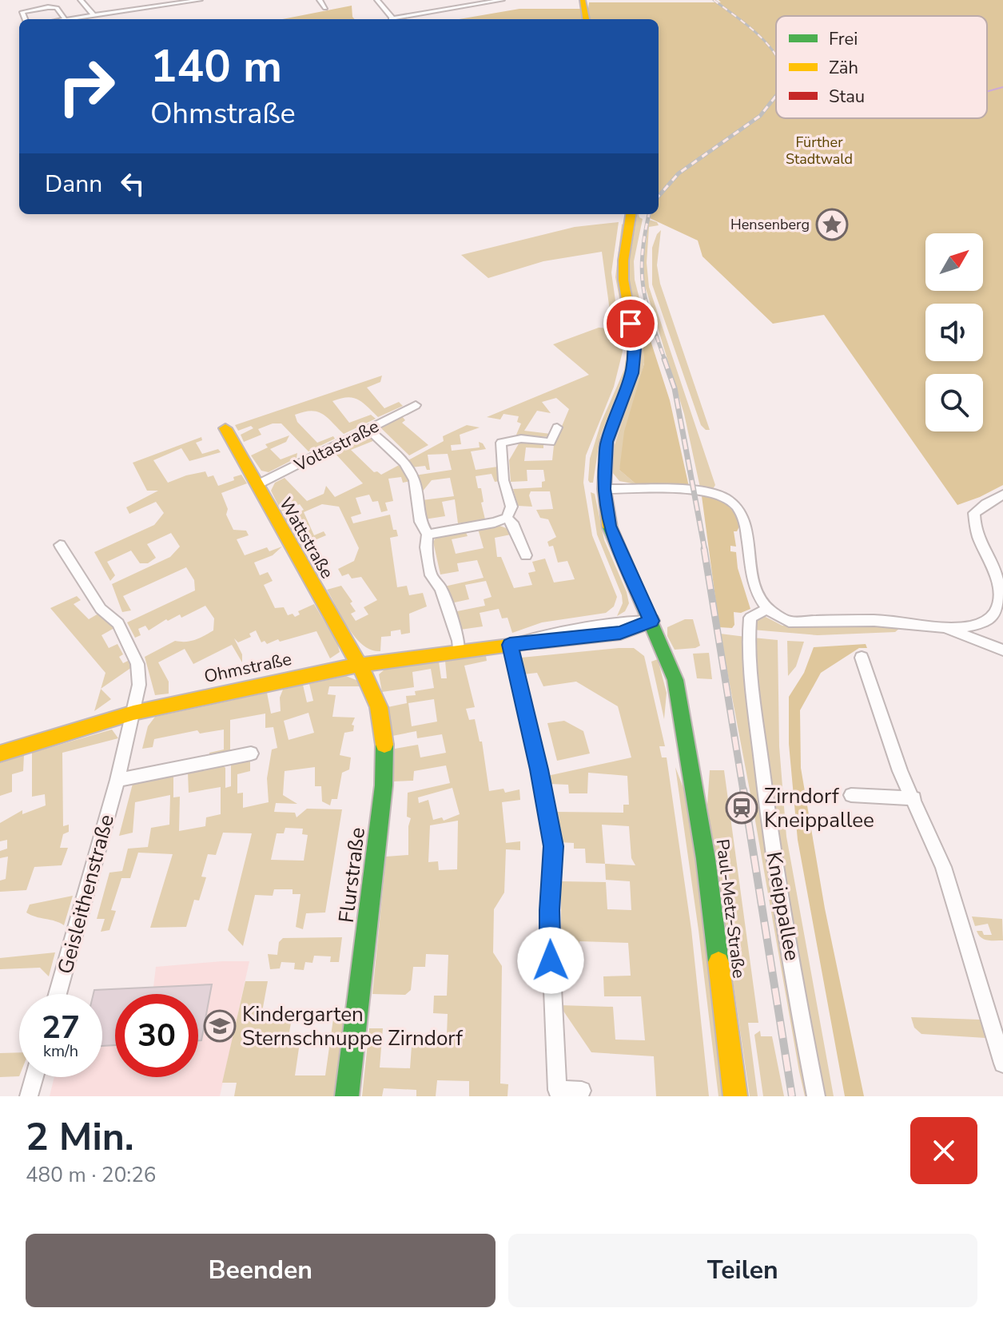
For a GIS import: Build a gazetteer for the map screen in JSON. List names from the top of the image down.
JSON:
{
  "streets": {
    "street": [
      "Voltastraße",
      "Wattstraße",
      "Ohmstraße",
      "Flurstraße",
      "Geisleithenstraße",
      "Kneippallee",
      "Paul-Metz-Straße"
    ]
  },
  "crossings": [
    ["Voltastraße", "Wattstraße"],
    ["Wattstraße", "Ohmstraße"],
    ["Wattstraße", "Flurstraße"],
    ["Ohmstraße", "Flurstraße"],
    ["Ohmstraße", "Geisleithenstraße"],
    ["Ohmstraße", "Paul-Metz-Straße"]
  ],
  "parks": ["Fürther Stadtwald"],
  "places": {
    "place": ["Hensenberg"],
    "station": ["Zirndorf Kneippallee"],
    "school or university": ["Kindergarten Sternschnuppe Zirndorf"]
  },
  "legend": ["Frei", "Zäh", "Stau"],
  "north": "top right",
  "page": {
    "turn": ["140 m", "Ohmstraße"],
    "then": "Dann",
    "speed": "27 km/h",
    "limit": "30",
    "heading": ["2 Min.", "480 m · 20:26"],
    "buttons": ["Beenden", "Teilen"]
  }
}
